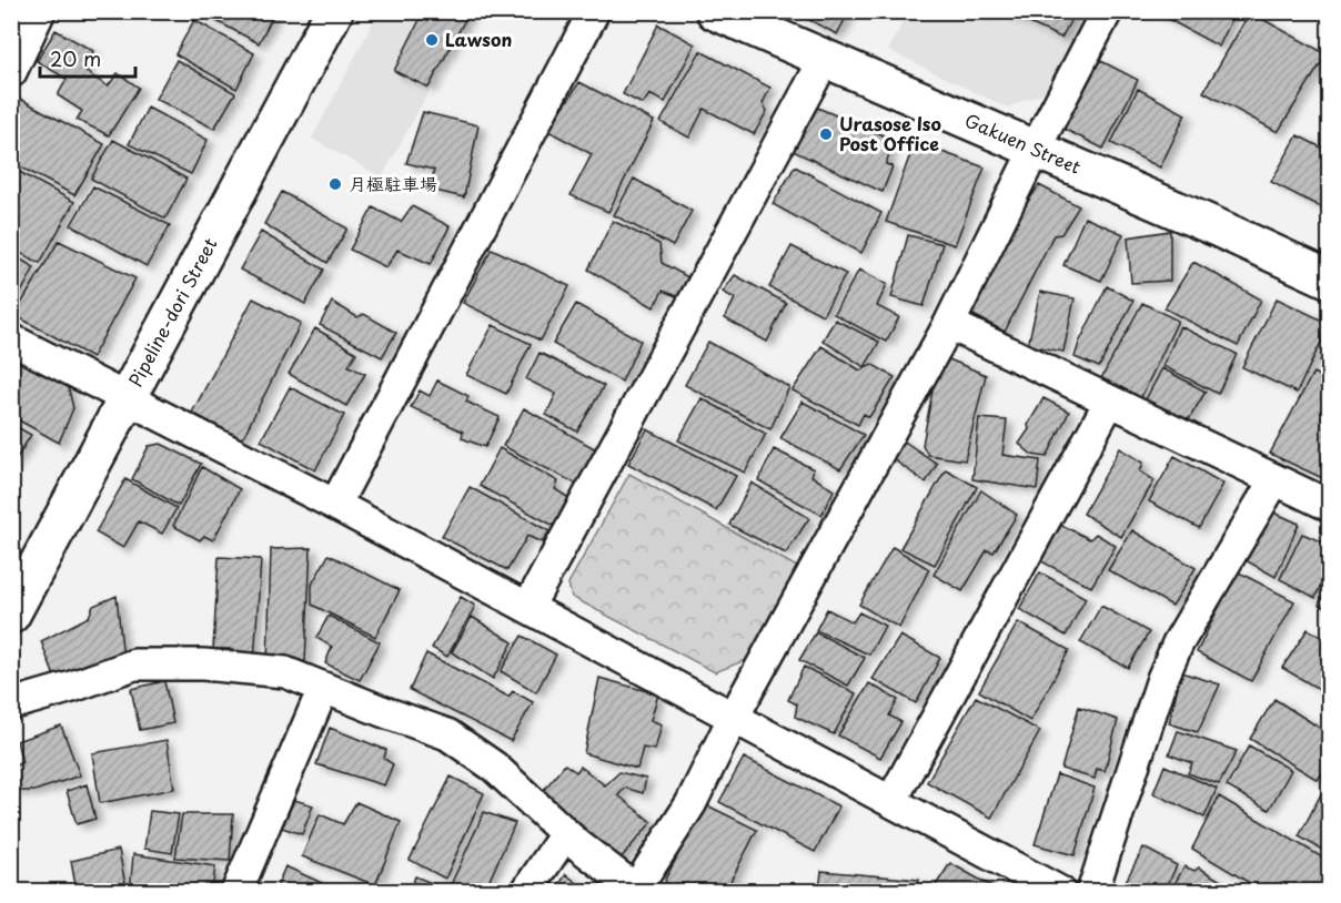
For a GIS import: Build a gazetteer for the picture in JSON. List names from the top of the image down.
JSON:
{
  "streets": {
    "main road": ["Gakuen Street", "Pipeline-dori Street"]
  },
  "places": ["Lawson", "Urasose Iso Post Office", "月極駐車場"],
  "scale_bar": "20 m"
}
